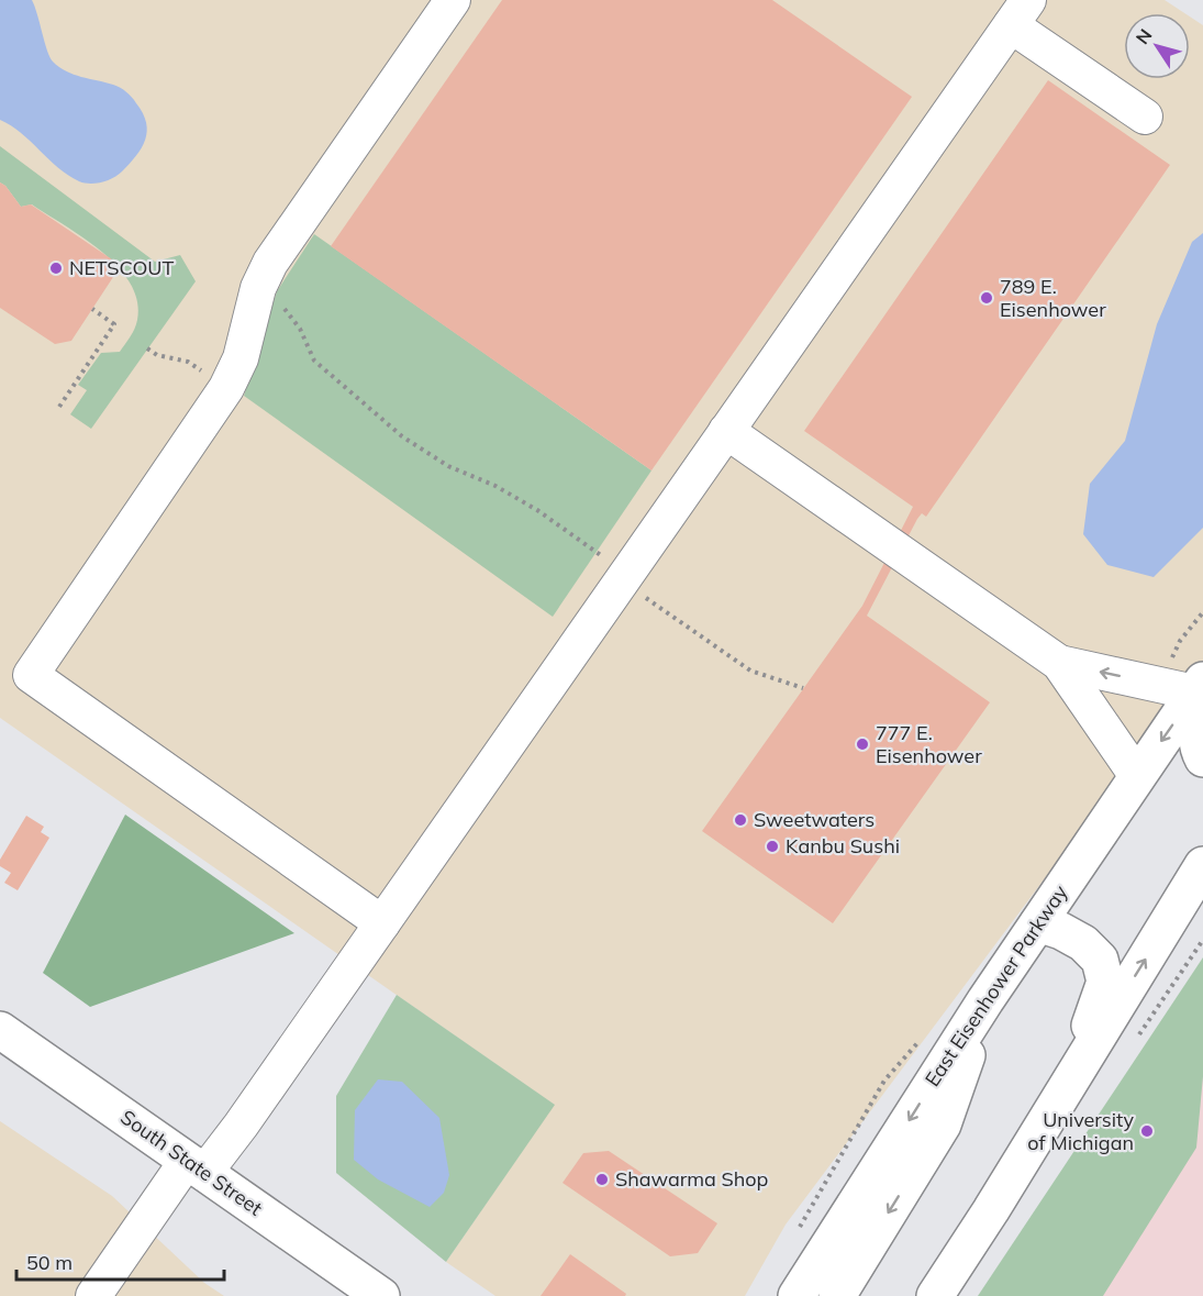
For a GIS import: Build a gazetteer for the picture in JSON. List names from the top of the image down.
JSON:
{
  "streets": {
    "main road": ["East Eisenhower Parkway", "South State Street"]
  },
  "places": [
    "NETSCOUT",
    "789 E. Eisenhower",
    "777 E. Eisenhower",
    "Sweetwaters",
    "Kanbu Sushi",
    "University of Michigan",
    "Shawarma Shop"
  ],
  "scale_bar": "50 m",
  "north": "top left"
}
